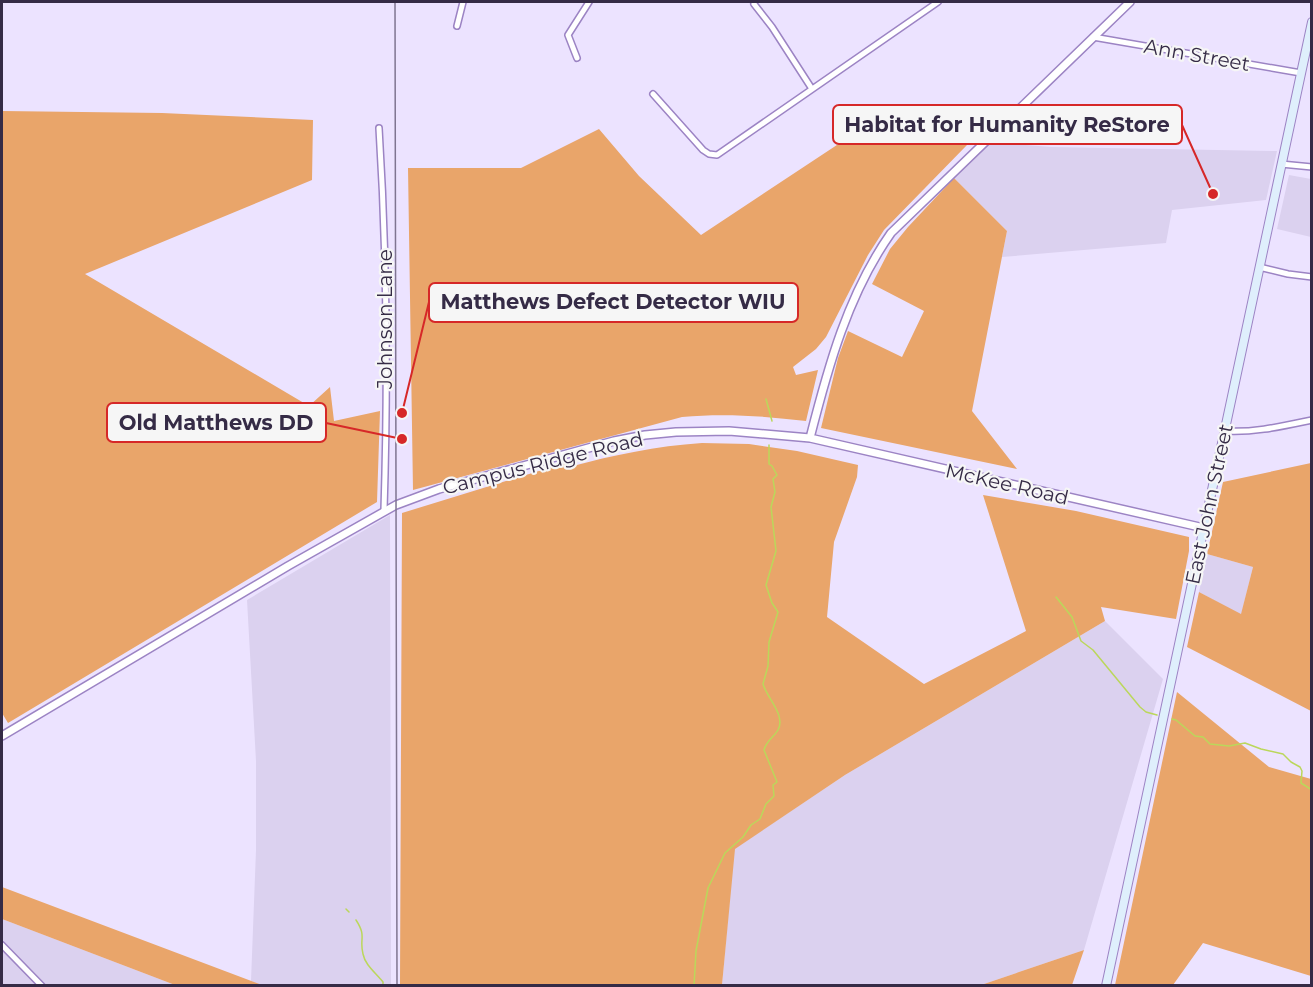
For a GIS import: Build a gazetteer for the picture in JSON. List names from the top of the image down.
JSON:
{
  "streets": {
    "main road": ["East John Street"],
    "street": [
      "Ann Street",
      "Johnson Lane",
      "Campus Ridge Road",
      "McKee Road"
    ]
  },
  "crossings": [
    ["Ann Street", "East John Street"],
    ["Johnson Lane", "Campus Ridge Road"],
    ["Campus Ridge Road", "McKee Road"],
    ["McKee Road", "East John Street"]
  ],
  "places": ["Habitat for Humanity ReStore", "Matthews Defect Detector WIU", "Old Matthews DD"]
}
